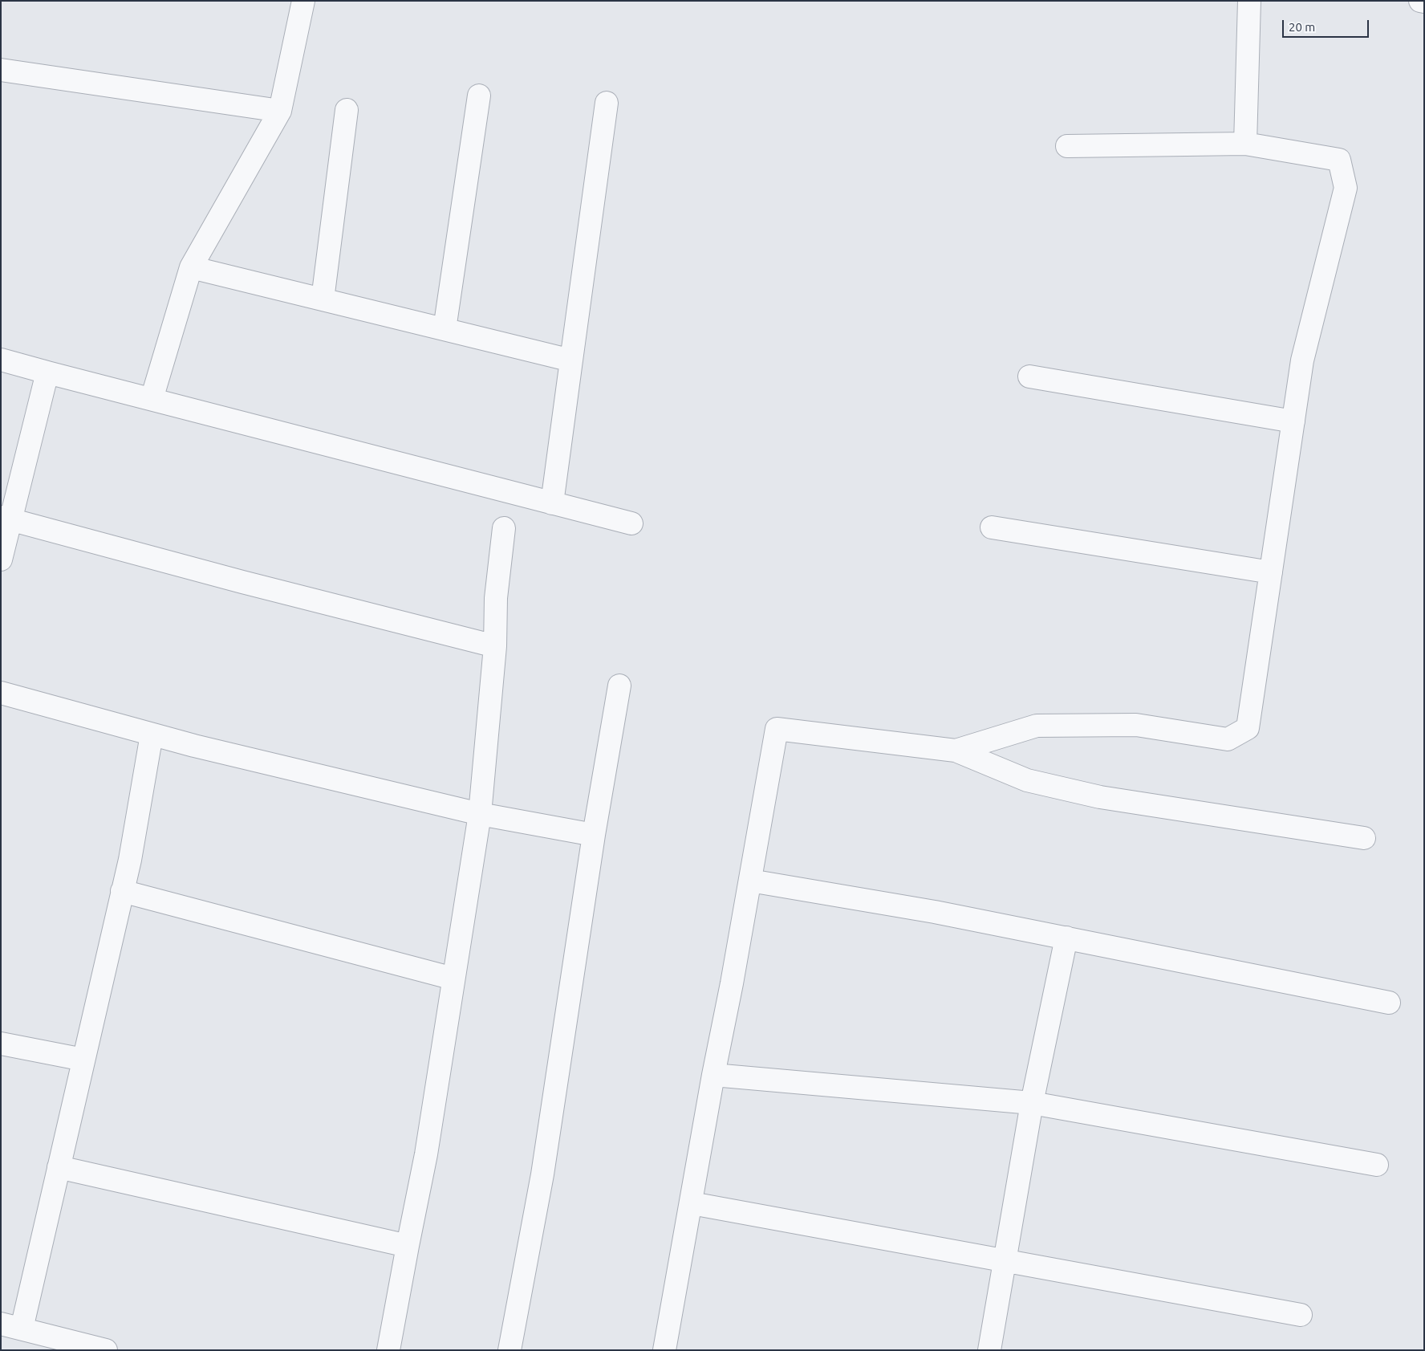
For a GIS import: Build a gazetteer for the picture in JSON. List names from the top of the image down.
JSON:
{
  "scale_bar": "20 m"
}
